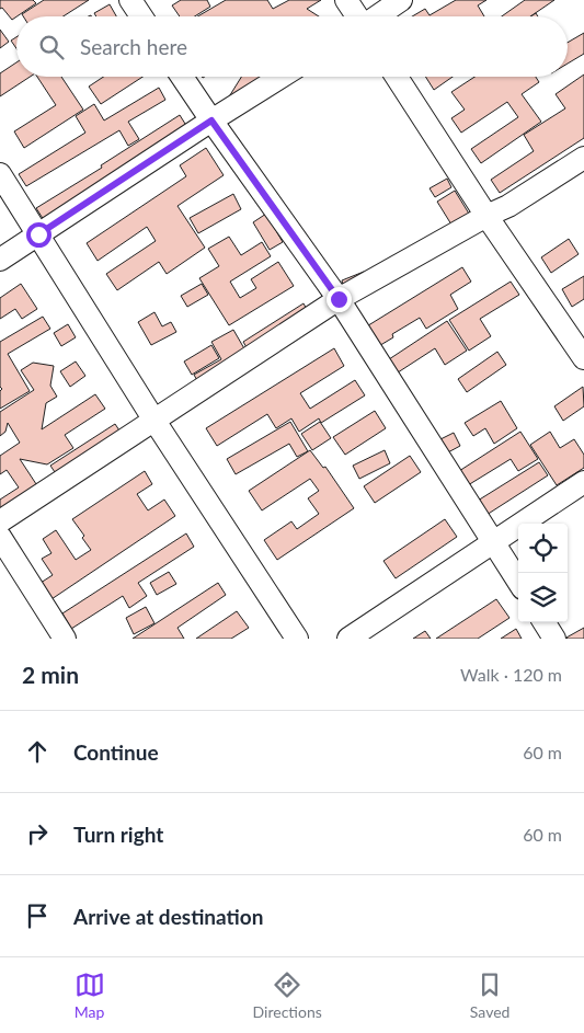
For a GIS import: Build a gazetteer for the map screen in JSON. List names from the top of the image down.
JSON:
{
  "page": {
    "search": "Search here",
    "heading": ["2 min", "Walk · 120 m"],
    "list": [
      ["Continue", "60 m"],
      ["Turn right", "60 m"],
      "Arrive at destination"
    ],
    "nav": ["Map", "Directions", "Saved"]
  }
}
